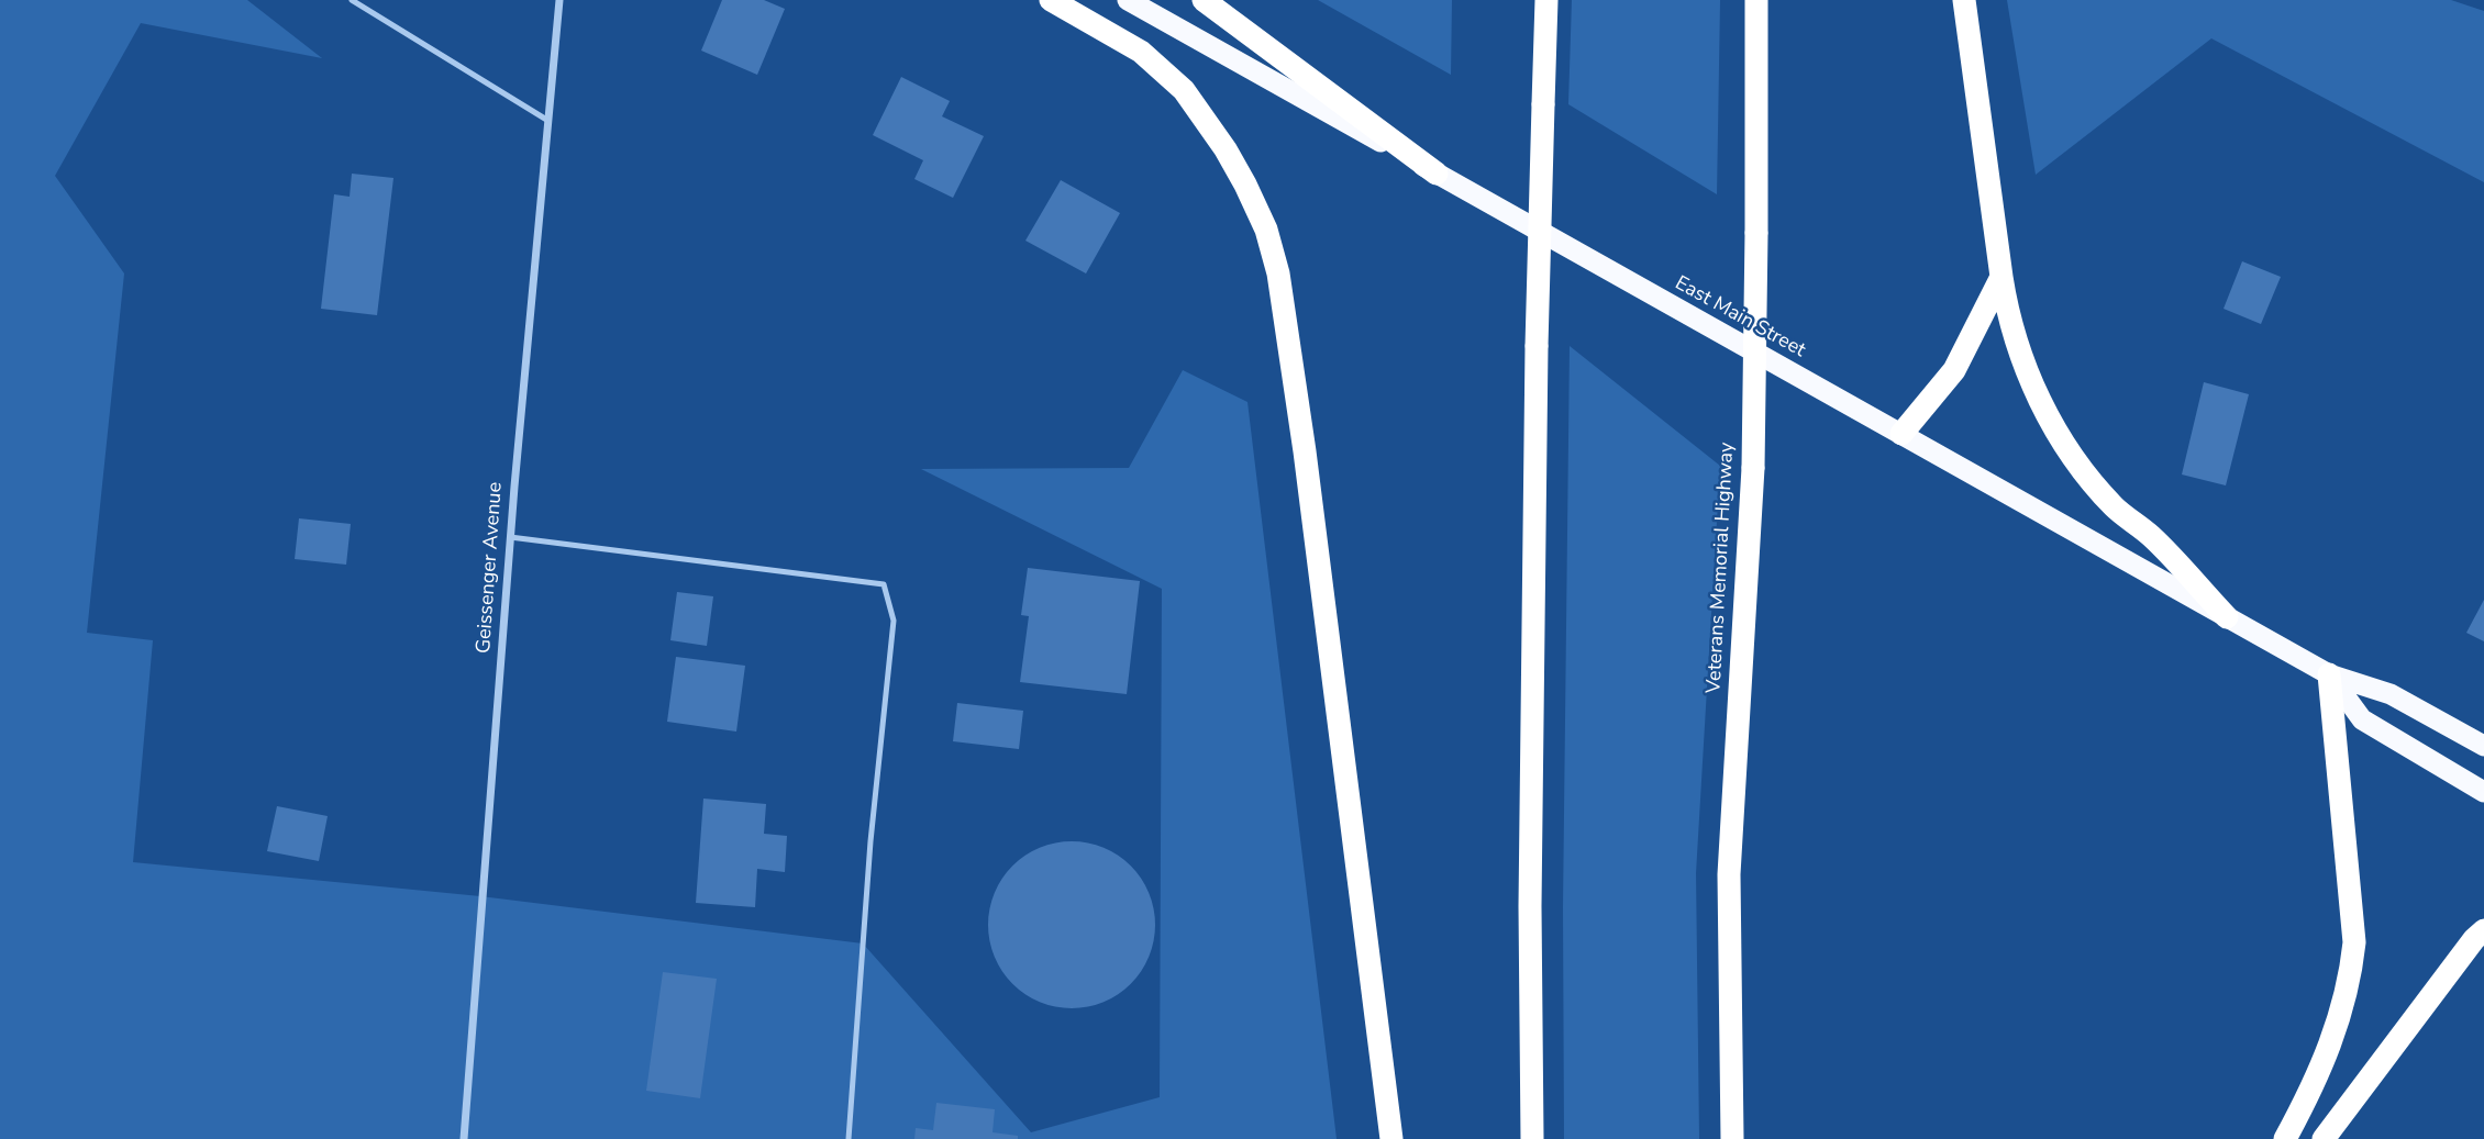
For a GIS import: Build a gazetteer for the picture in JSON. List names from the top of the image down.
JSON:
{
  "streets": {
    "highway": ["East Main Street", "Veterans Memorial Highway"],
    "street": ["Geissenger Avenue"]
  }
}
